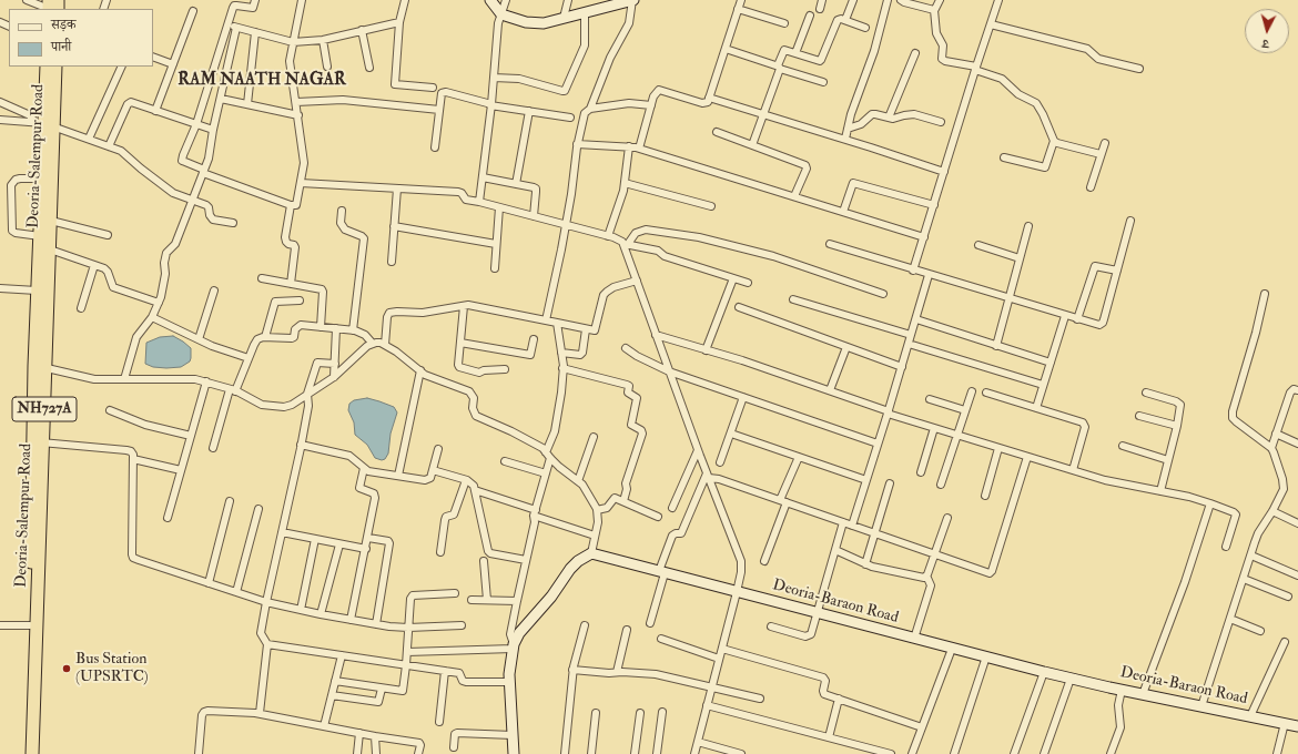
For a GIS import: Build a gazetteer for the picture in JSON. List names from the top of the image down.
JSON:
{
  "streets": {
    "highway": ["Deoria-Salempur Road", "NH727A"],
    "street": ["Deoria-Baraon Road"]
  },
  "districts": ["RAM NAATH NAGAR"],
  "places": ["Bus Station (UPSRTC)"],
  "legend": ["सड़क", "पानी"],
  "north": "bottom"
}
